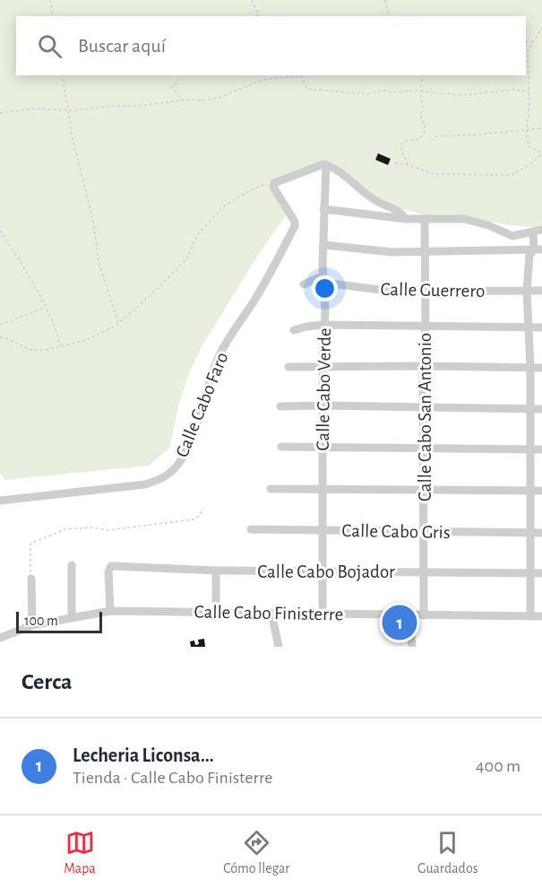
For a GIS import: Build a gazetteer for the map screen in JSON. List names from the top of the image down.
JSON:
{
  "streets": {
    "street": [
      "Calle Guerrero",
      "Calle Cabo Verde",
      "Calle Cabo Faro",
      "Calle Cabo San Antonio",
      "Calle Cabo Gris",
      "Calle Cabo Bojador",
      "Calle Cabo Finisterre"
    ]
  },
  "crossings": [
    ["Calle Guerrero", "Calle Cabo Verde"],
    ["Calle Guerrero", "Calle Cabo San Antonio"],
    ["Calle Cabo Verde", "Calle Cabo Gris"],
    ["Calle Cabo Verde", "Calle Cabo Bojador"],
    ["Calle Cabo Verde", "Calle Cabo Finisterre"],
    ["Calle Cabo San Antonio", "Calle Cabo Gris"],
    ["Calle Cabo San Antonio", "Calle Cabo Bojador"],
    ["Calle Cabo San Antonio", "Calle Cabo Finisterre"],
    ["Calle Cabo Bojador", "Calle Cabo Finisterre"]
  ],
  "scale_bar": "100 m",
  "page": {
    "search": "Buscar aquí",
    "pins": "1",
    "scale": "100 m",
    "heading": "Cerca",
    "list": [
      {
        "mark": "1",
        "name": "Lecheria Liconsa...",
        "note": "Tienda · Calle Cabo Finisterre",
        "value": "400 m"
      }
    ],
    "nav": ["Mapa", "Cómo llegar", "Guardados"]
  }
}
